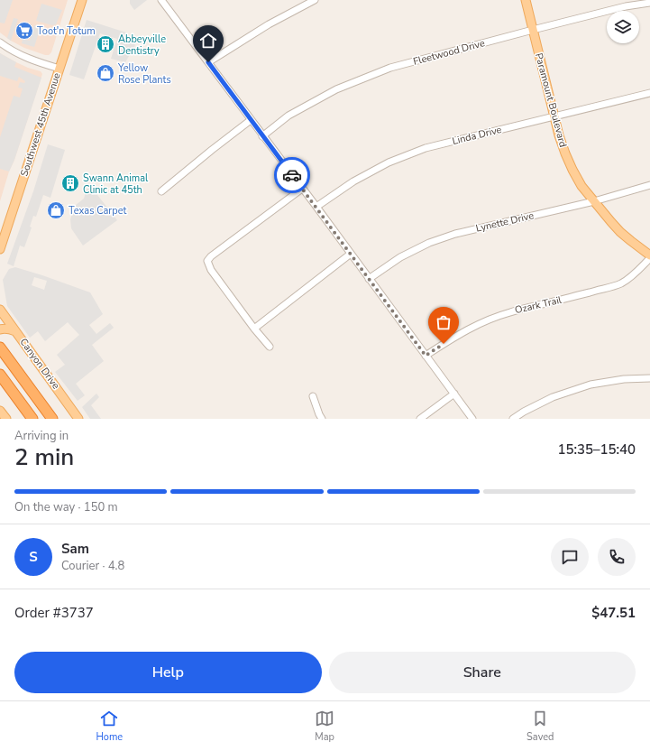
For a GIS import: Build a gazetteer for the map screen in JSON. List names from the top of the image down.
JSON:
{
  "streets": {
    "main road": ["Paramount Boulevard", "Southwest 45th Avenue", "Canyon Drive"],
    "street": [
      "Fleetwood Drive",
      "Linda Drive",
      "Lynette Drive",
      "Ozark Trail"
    ]
  },
  "crossings": [
    ["Fleetwood Drive", "Paramount Boulevard"],
    ["Paramount Boulevard", "Linda Drive"],
    ["Paramount Boulevard", "Lynette Drive"],
    ["Paramount Boulevard", "Ozark Trail"]
  ],
  "places": {
    "supermarket": ["Toot'n Totum"],
    "building": ["Abbeyville Dentistry", "Swann Animal Clinic at 45th"],
    "shop": ["Yellow Rose Plants", "Texas Carpet"]
  },
  "page": {
    "heading": ["2 min", "Arriving in", "15:35–15:40"],
    "panel": [
      "Sam",
      "Courier · 4.8",
      "Order #3737",
      "$47.51"
    ],
    "bar": "On the way · 150 m",
    "round": "S",
    "buttons": ["Help", "Share"],
    "tabs": ["Home", "Map", "Saved"]
  }
}
